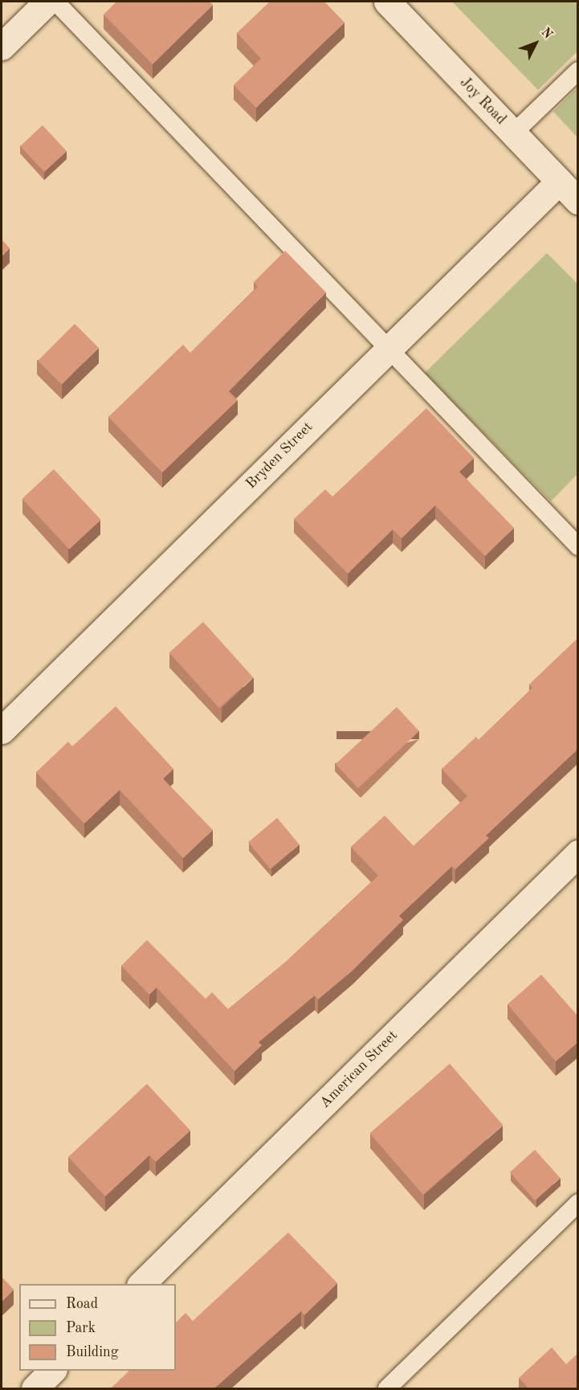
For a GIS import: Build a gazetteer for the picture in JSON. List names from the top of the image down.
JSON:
{
  "streets": {
    "street": ["Joy Road", "Bryden Street", "American Street"]
  },
  "crossings": [
    ["Joy Road", "Bryden Street"]
  ],
  "legend": ["Road", "Park", "Building"],
  "north": "top right"
}
